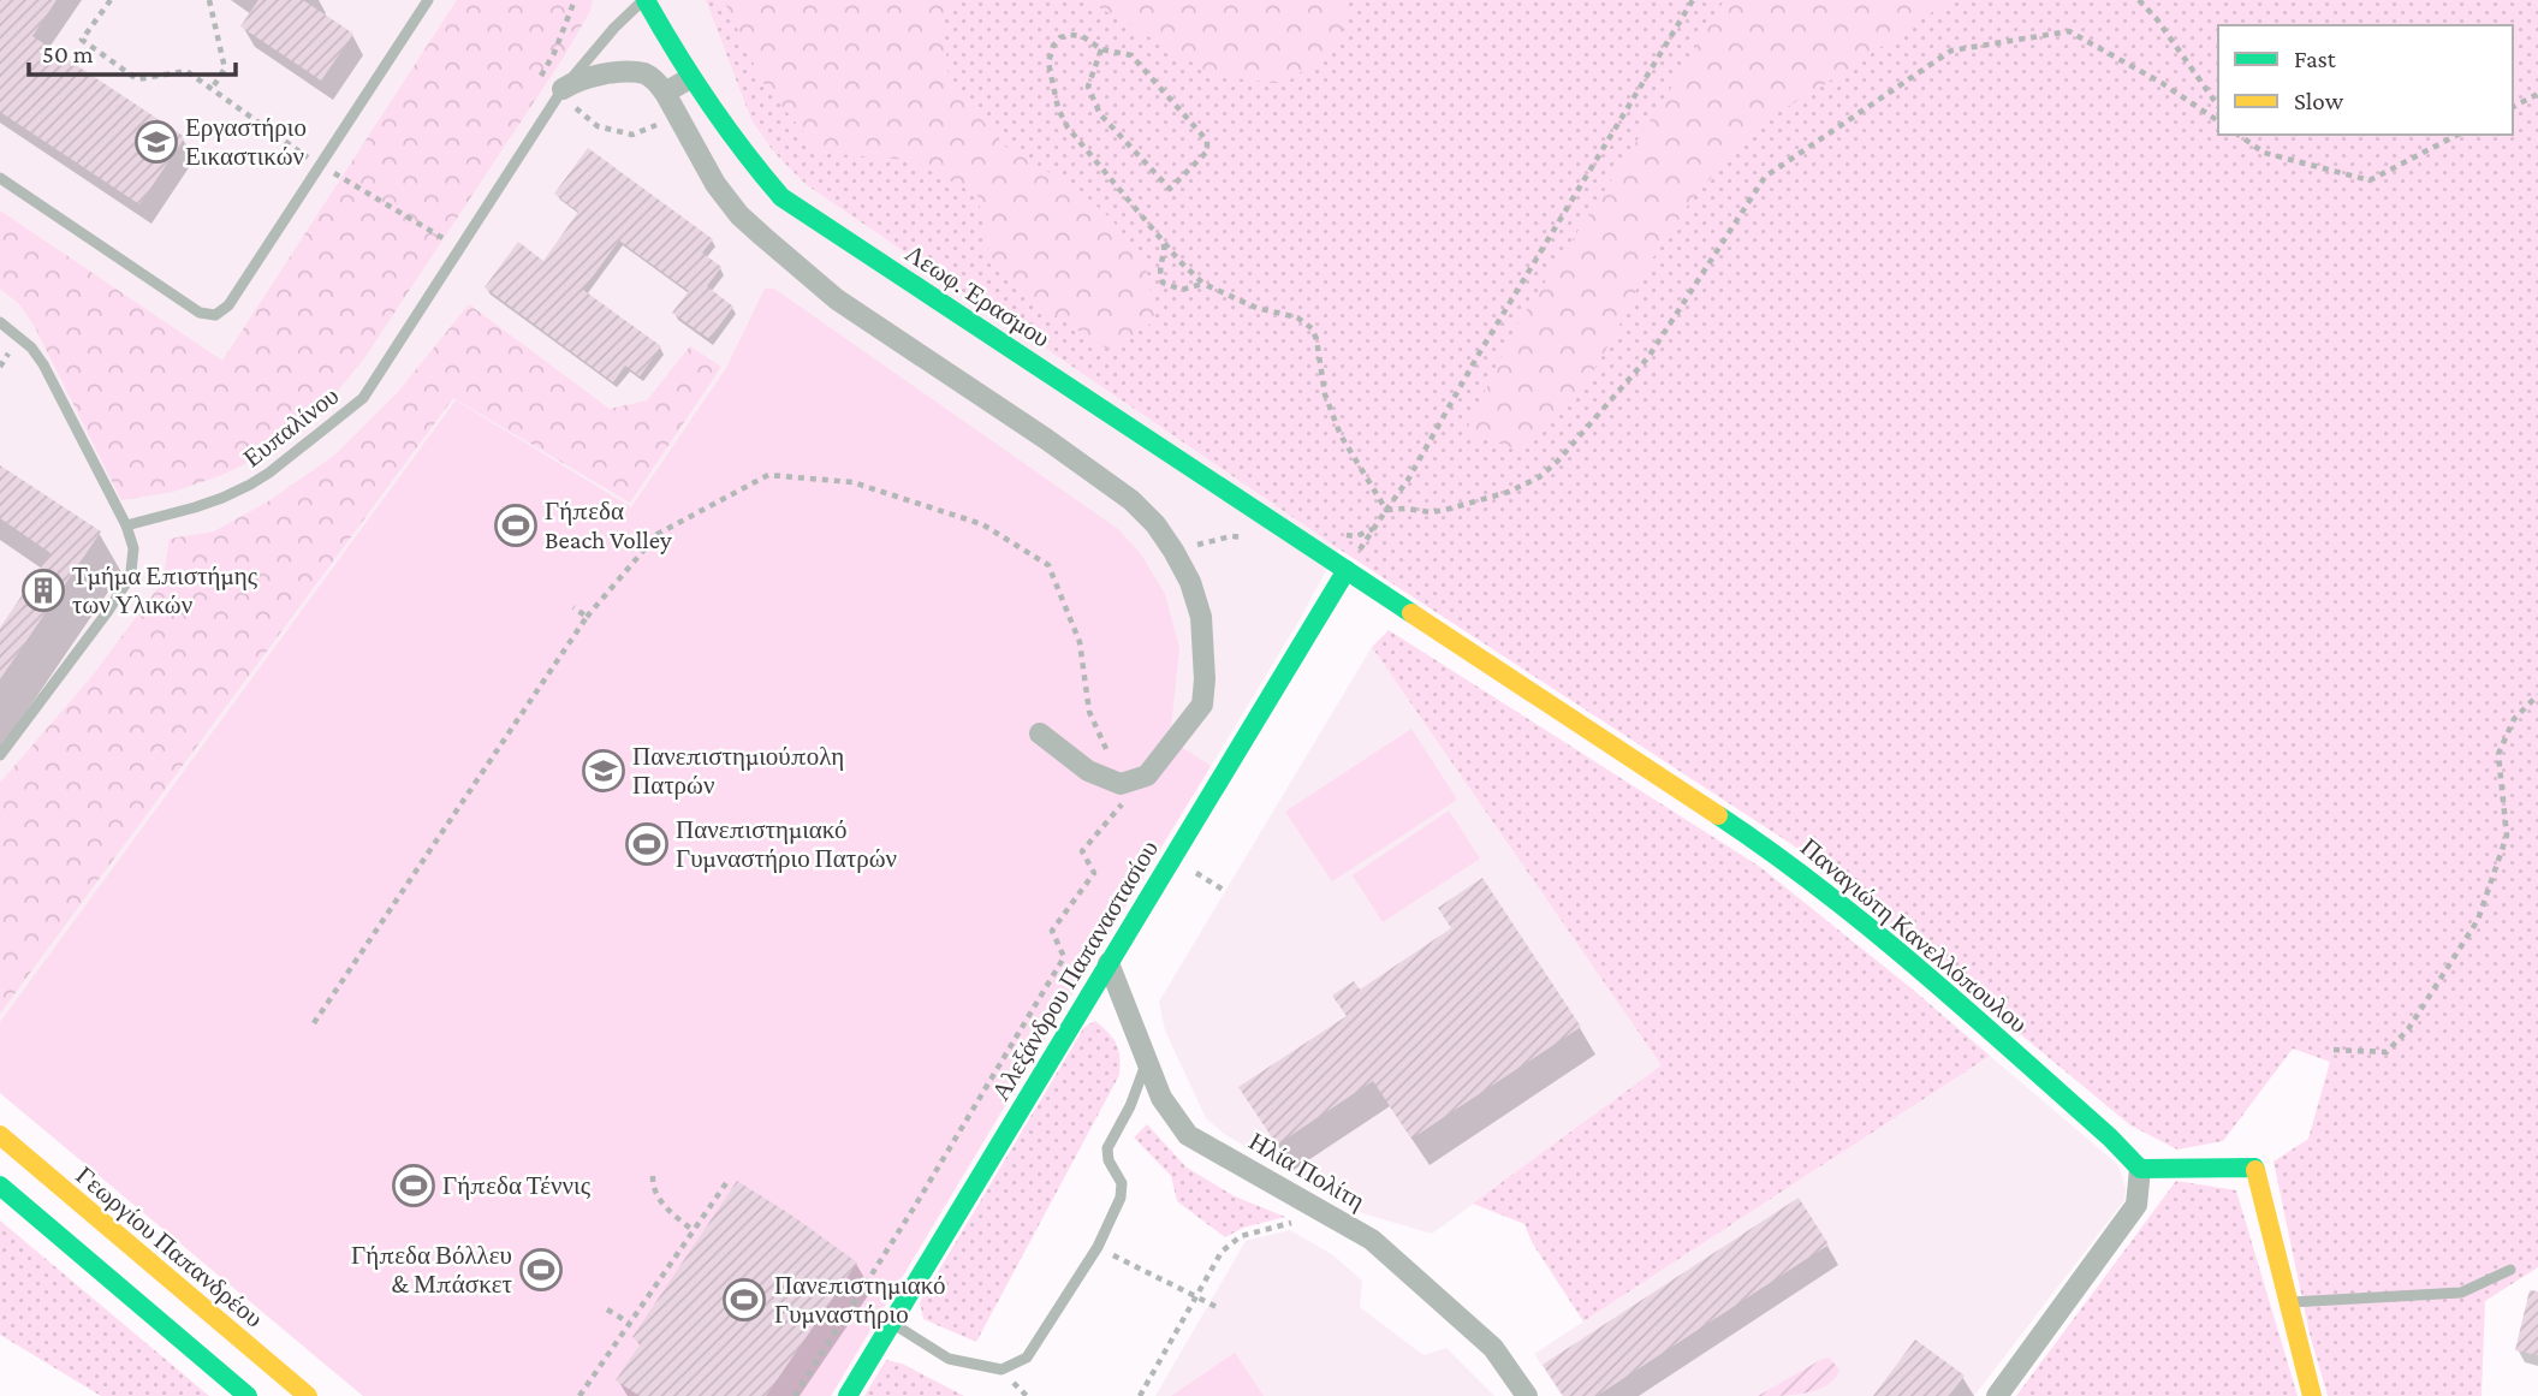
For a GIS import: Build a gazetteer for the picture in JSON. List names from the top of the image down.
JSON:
{
  "streets": {
    "street": [
      "Λεωφ. Έρασμου",
      "Παναγιώτη Κανελλόπουλου",
      "Αλεξάνδρου Παπαναστασίου",
      "Ηλία Πολίτη",
      "Γεωργίου Παπανδρέου"
    ],
    "lane": ["Ευπαλίνου"]
  },
  "crossings": [
    ["Λεωφ. Έρασμου", "Ευπαλίνου"],
    ["Λεωφ. Έρασμου", "Παναγιώτη Κανελλόπουλου"],
    ["Λεωφ. Έρασμου", "Αλεξάνδρου Παπαναστασίου"],
    ["Παναγιώτη Κανελλόπουλου", "Αλεξάνδρου Παπαναστασίου"],
    ["Αλεξάνδρου Παπαναστασίου", "Ηλία Πολίτη"]
  ],
  "places": {
    "school or university": ["Εργαστήριο Εικαστικών", "Πανεπιστημιούπολη Πατρών"],
    "sports": [
      "Γήπεδα Beach Volley",
      "Πανεπιστημιακό Γυμναστήριο Πατρών",
      "Γήπεδα Τέννις",
      "Γήπεδα Βόλλευ & Μπάσκετ",
      "Πανεπιστημιακό Γυμναστήριο"
    ],
    "building": ["Τμήμα Επιστήμης των Υλικών"]
  },
  "legend": ["Fast", "Slow"],
  "scale_bar": "50 m"
}
